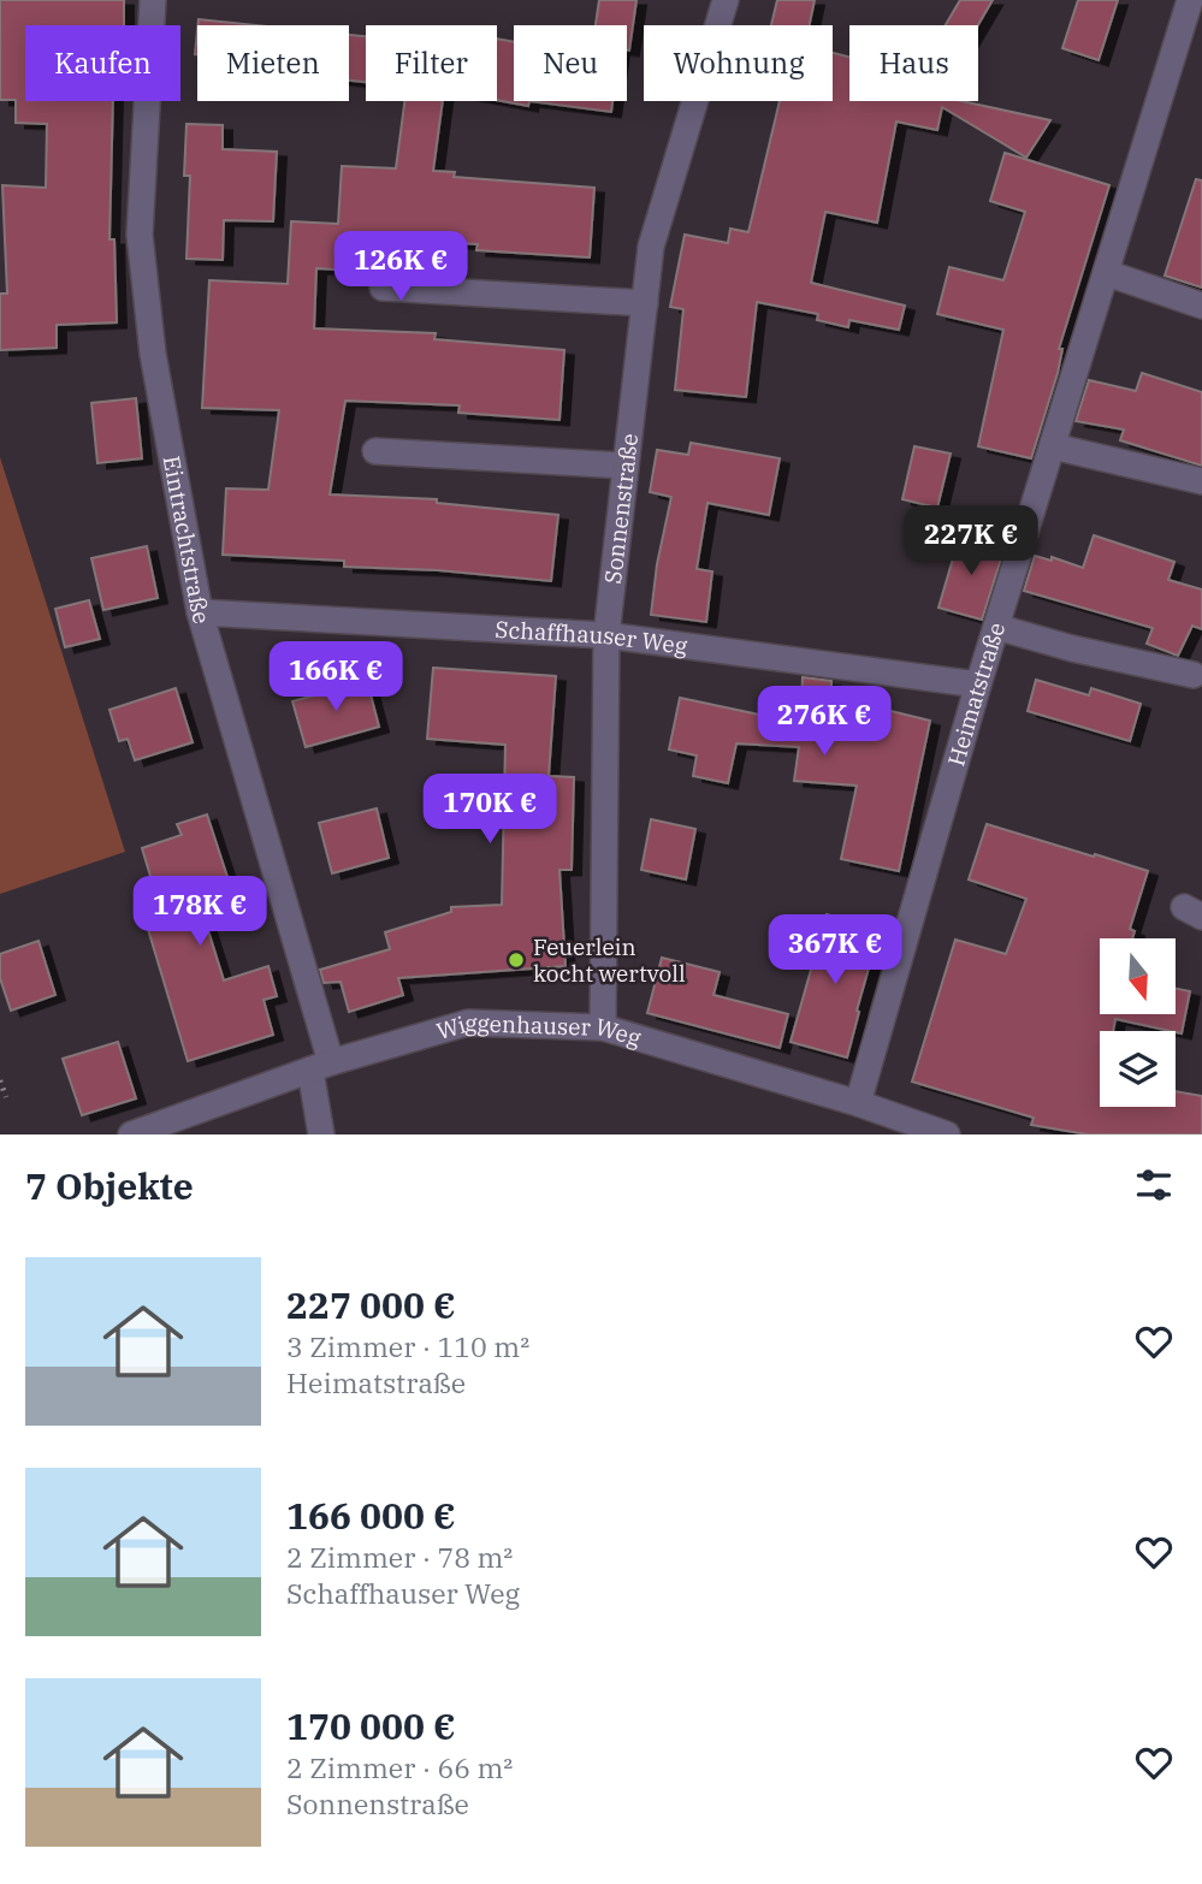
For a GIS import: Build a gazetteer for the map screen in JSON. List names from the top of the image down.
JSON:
{
  "streets": {
    "street": [
      "Sonnenstraße",
      "Eintrachtstraße",
      "Schaffhauser Weg",
      "Heimatstraße",
      "Wiggenhauser Weg"
    ]
  },
  "crossings": [
    ["Sonnenstraße", "Schaffhauser Weg"],
    ["Sonnenstraße", "Wiggenhauser Weg"],
    ["Eintrachtstraße", "Schaffhauser Weg"],
    ["Eintrachtstraße", "Wiggenhauser Weg"],
    ["Schaffhauser Weg", "Heimatstraße"],
    ["Heimatstraße", "Wiggenhauser Weg"]
  ],
  "places": ["Feuerlein kocht wertvoll"],
  "north": "bottom",
  "page": {
    "chip": [
      "Kaufen",
      "Mieten",
      "Filter",
      "Neu",
      "Wohnung",
      "Haus"
    ],
    "price": [
      "126K €",
      "227K €",
      "166K €",
      "276K €",
      "170K €",
      "178K €",
      "367K €"
    ],
    "heading": "7 Objekte",
    "list": [
      {
        "name": "227 000 €",
        "note": "3 Zimmer · 110 m² · Heimatstraße"
      },
      {
        "name": "166 000 €",
        "note": "2 Zimmer · 78 m² · Schaffhauser Weg"
      },
      {
        "name": "170 000 €",
        "note": "2 Zimmer · 66 m² · Sonnenstraße"
      }
    ]
  }
}
